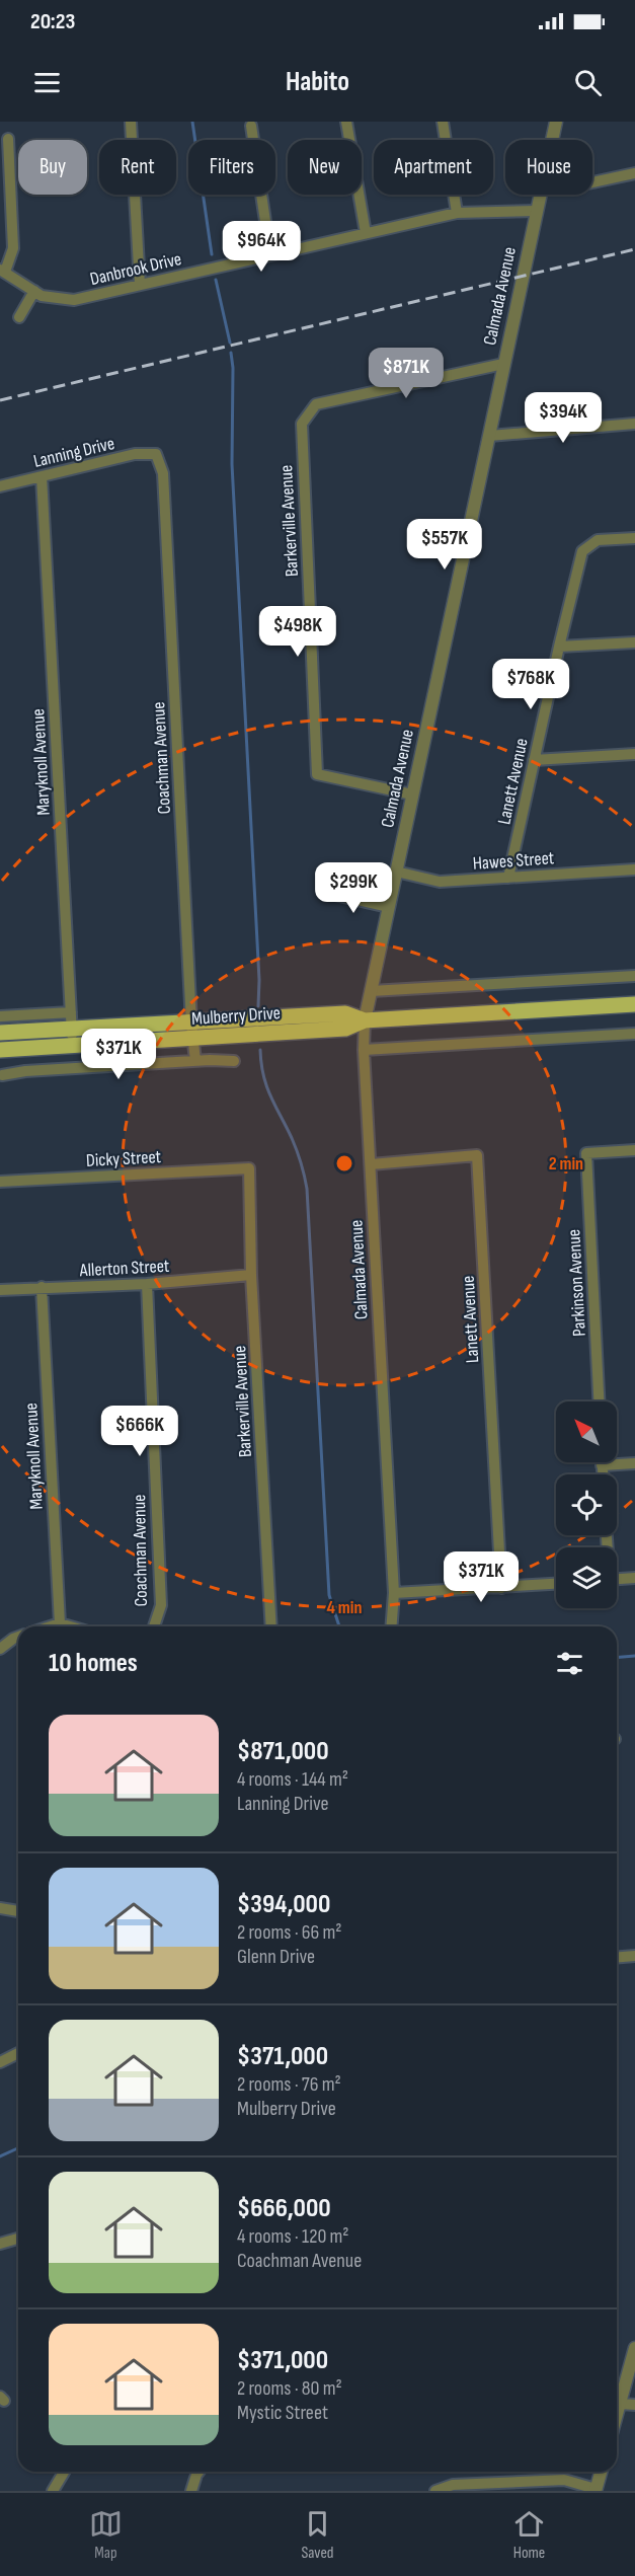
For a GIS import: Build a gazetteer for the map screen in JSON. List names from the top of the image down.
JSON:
{
  "streets": {
    "main road": ["Mulberry Drive"],
    "street": [
      "Danbrook Drive",
      "Calmada Avenue",
      "Lanning Drive",
      "Barkerville Avenue",
      "Coachman Avenue",
      "Maryknoll Avenue",
      "Lanett Avenue",
      "Hawes Street",
      "Dicky Street",
      "Allerton Street",
      "Parkinson Avenue"
    ]
  },
  "crossings": [
    ["Danbrook Drive", "Calmada Avenue"],
    ["Calmada Avenue", "Barkerville Avenue"],
    ["Calmada Avenue", "Lanett Avenue"],
    ["Calmada Avenue", "Hawes Street"],
    ["Calmada Avenue", "Mulberry Drive"],
    ["Lanning Drive", "Coachman Avenue"],
    ["Lanning Drive", "Maryknoll Avenue"],
    ["Barkerville Avenue", "Dicky Street"],
    ["Barkerville Avenue", "Allerton Street"],
    ["Coachman Avenue", "Mulberry Drive"],
    ["Coachman Avenue", "Allerton Street"],
    ["Maryknoll Avenue", "Mulberry Drive"],
    ["Maryknoll Avenue", "Allerton Street"],
    ["Lanett Avenue", "Hawes Street"]
  ],
  "north": "top left",
  "page": {
    "status": "20:23",
    "header": "Habito",
    "chip": [
      "Buy",
      "Rent",
      "Filters",
      "New",
      "Apartment",
      "House"
    ],
    "price": [
      "$964K",
      "$871K",
      "$394K",
      "$557K",
      "$498K",
      "$768K",
      "$299K",
      "$371K",
      "$666K",
      "$371K"
    ],
    "heading": "10 homes",
    "list": [
      {
        "name": "$871,000",
        "note": "4 rooms · 144 m² · Lanning Drive"
      },
      {
        "name": "$394,000",
        "note": "2 rooms · 66 m² · Glenn Drive"
      },
      {
        "name": "$371,000",
        "note": "2 rooms · 76 m² · Mulberry Drive"
      },
      {
        "name": "$666,000",
        "note": "4 rooms · 120 m² · Coachman Avenue"
      },
      {
        "name": "$371,000",
        "note": "2 rooms · 80 m² · Mystic Street"
      }
    ],
    "tabs": ["Map", "Saved", "Home"]
  },
  "rings": ["2 min", "4 min"]
}
